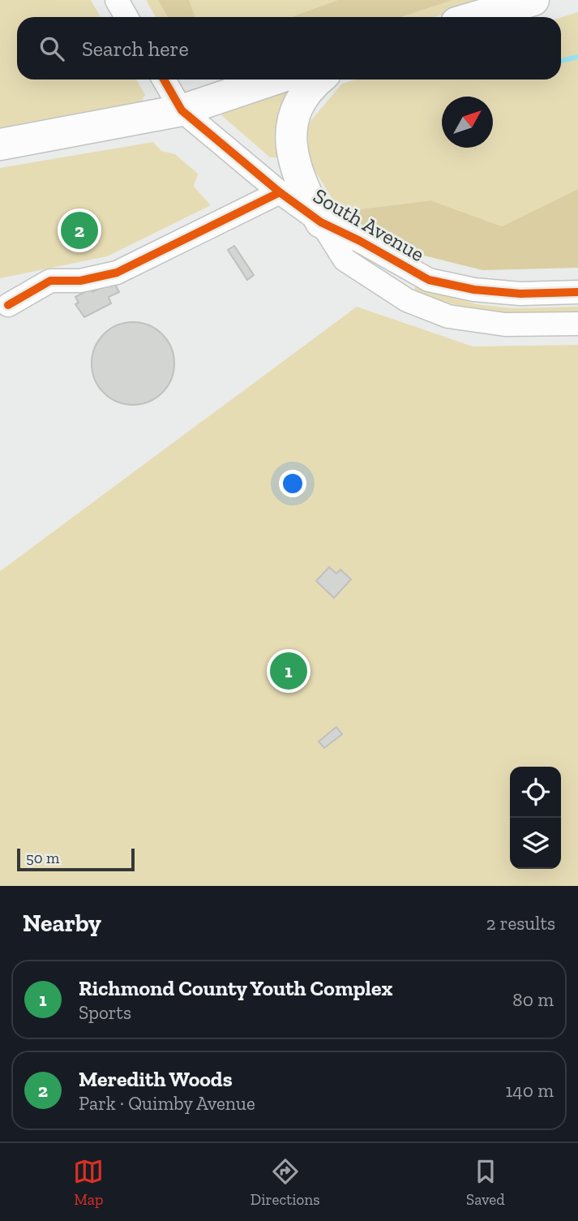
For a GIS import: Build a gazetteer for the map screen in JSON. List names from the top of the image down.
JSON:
{
  "streets": {
    "street": ["South Avenue"]
  },
  "scale_bar": "50 m",
  "north": "top right",
  "page": {
    "search": "Search here",
    "pins": ["2", "1"],
    "scale": "50 m",
    "heading": ["Nearby", "2 results"],
    "list": [
      {
        "mark": "1",
        "name": "Richmond County Youth Complex",
        "note": "Sports",
        "value": "80 m"
      },
      {
        "mark": "2",
        "name": "Meredith Woods",
        "note": "Park · Quimby Avenue",
        "value": "140 m"
      }
    ],
    "nav": ["Map", "Directions", "Saved"]
  }
}
